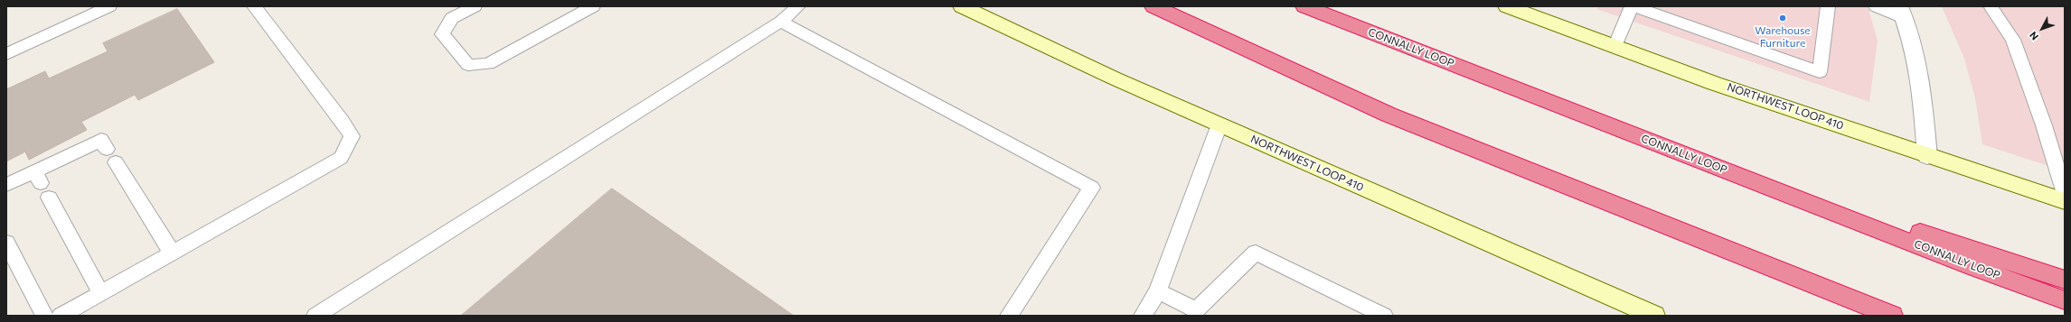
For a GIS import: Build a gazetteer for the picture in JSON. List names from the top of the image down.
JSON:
{
  "streets": {
    "highway": ["CONNALLY LOOP"],
    "main road": ["NORTHWEST LOOP 410"]
  },
  "places": ["Warehouse Furniture"],
  "north": "bottom left"
}
